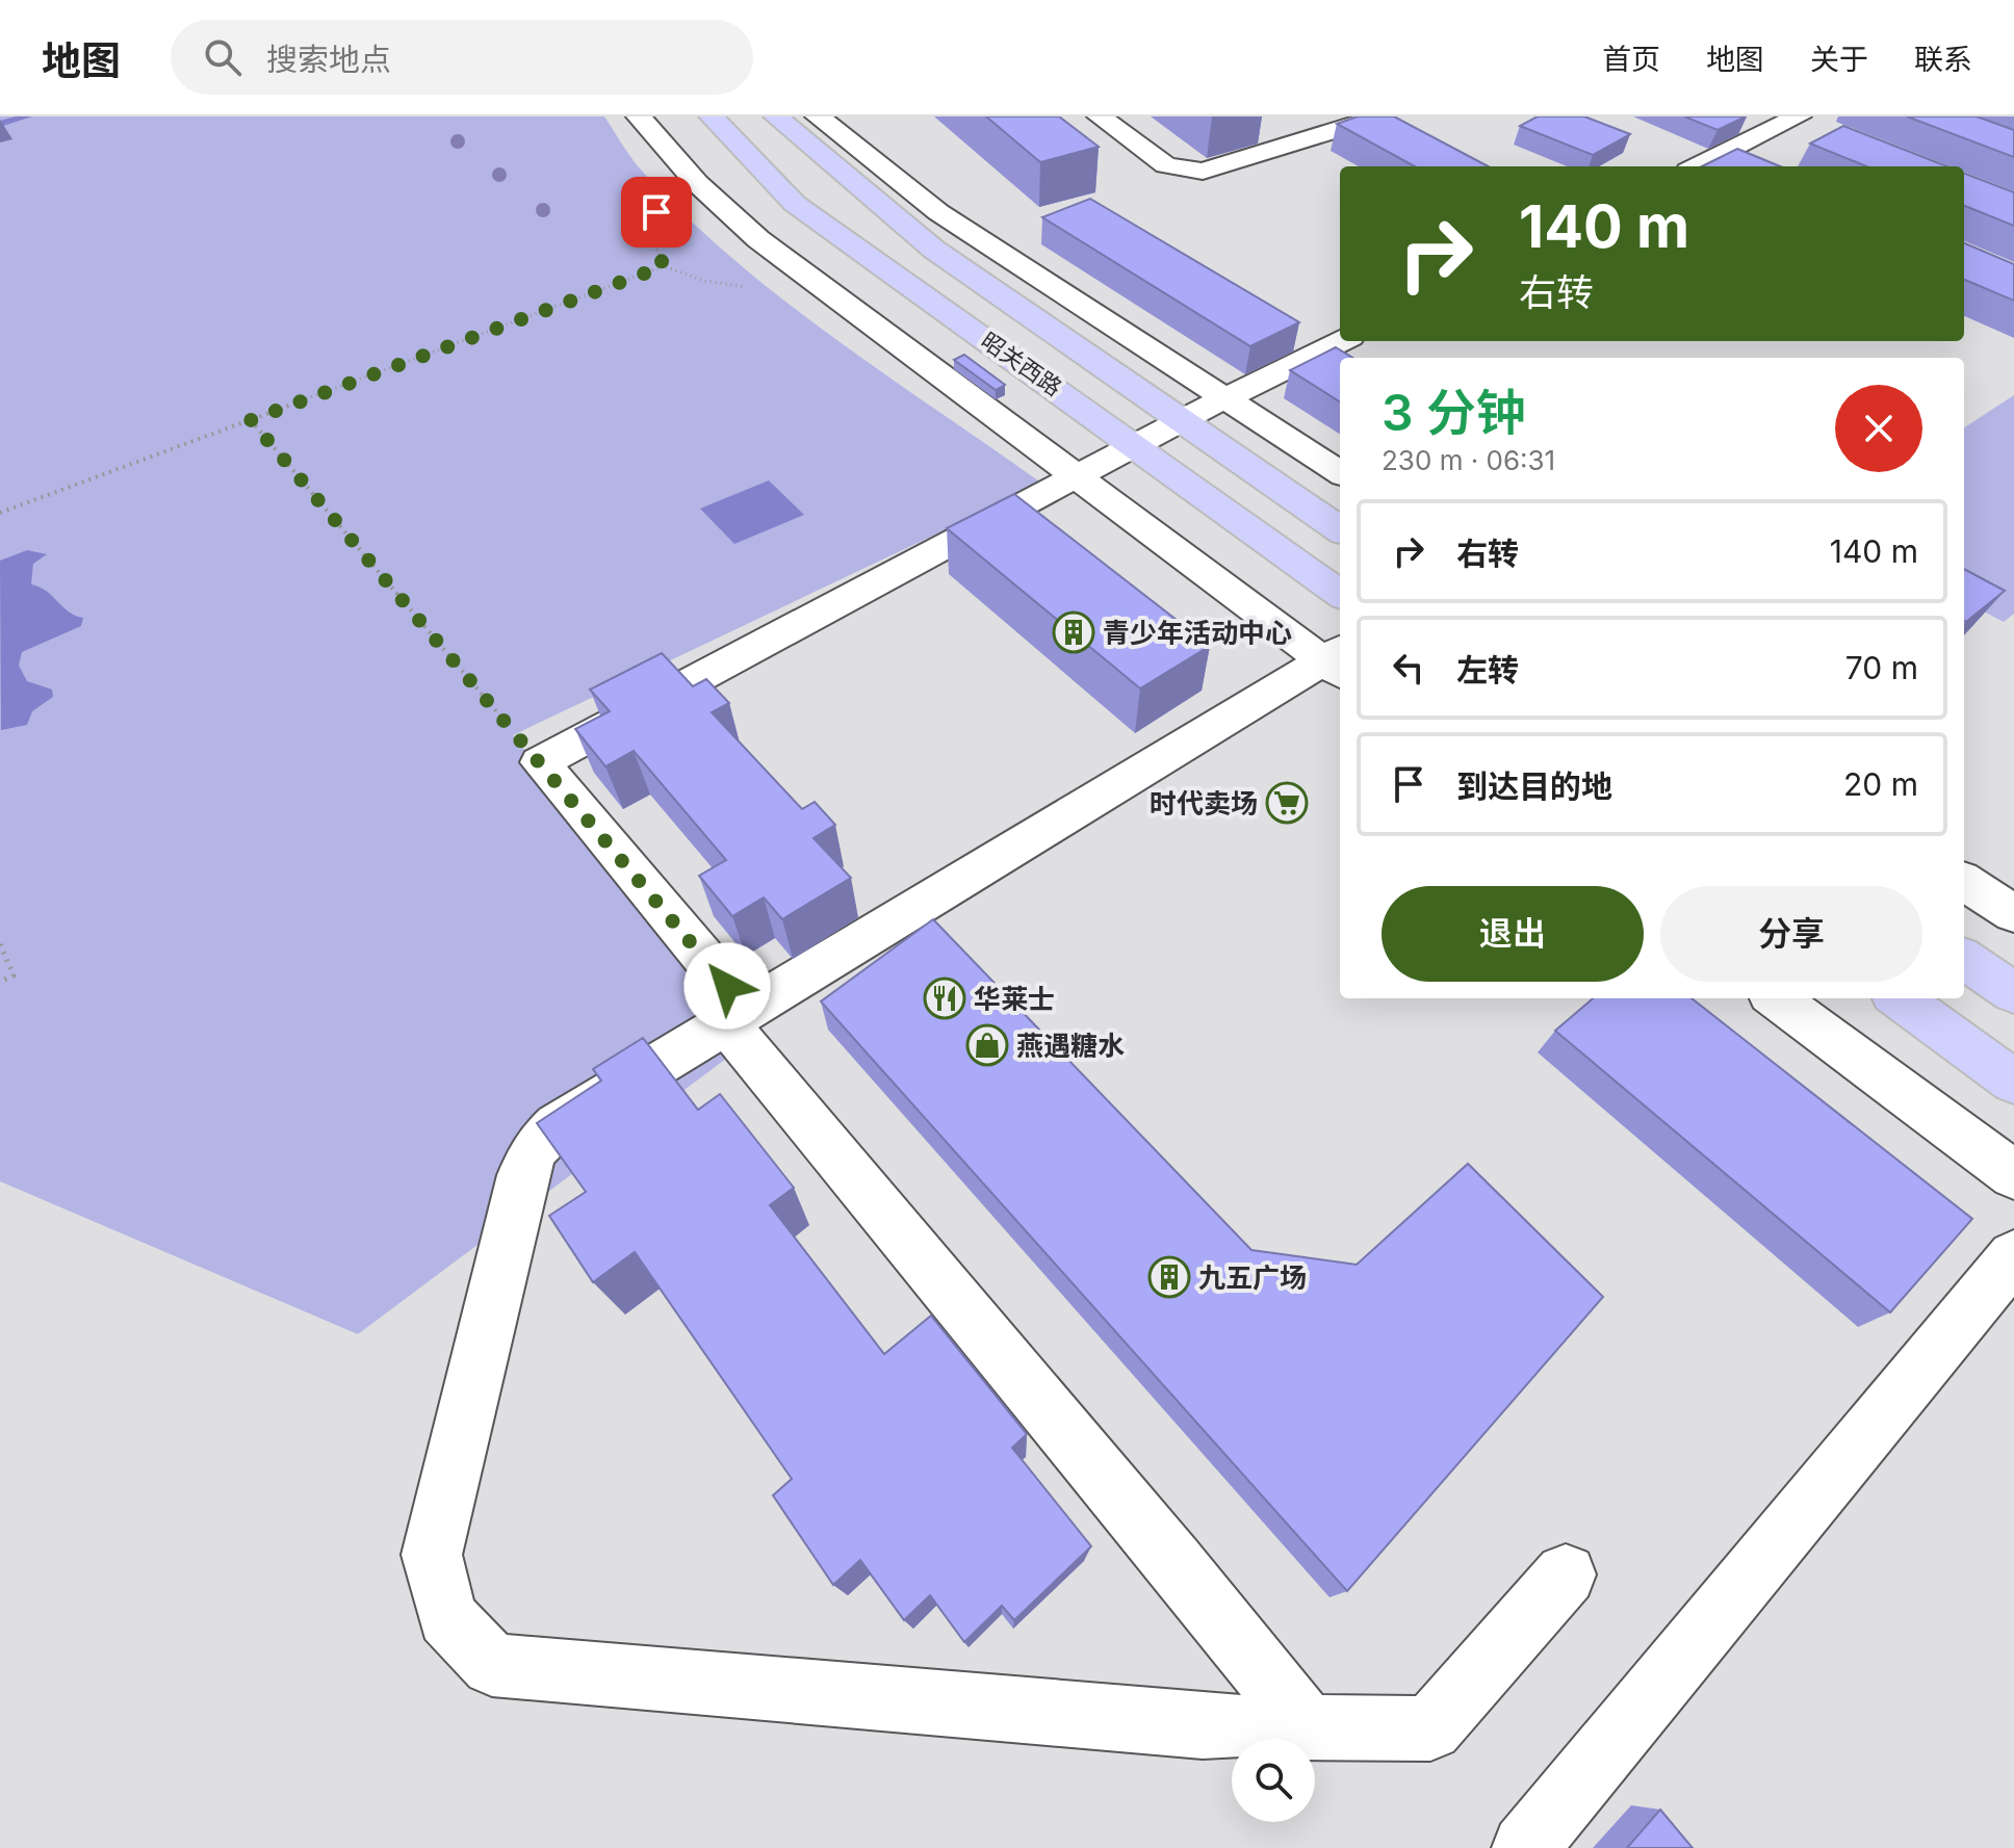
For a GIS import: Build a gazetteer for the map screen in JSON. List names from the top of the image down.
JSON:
{
  "streets": {
    "main road": ["昭关西路"]
  },
  "places": {
    "building": ["青少年活动中心", "九五广场"],
    "supermarket": ["时代卖场"],
    "restaurant": ["华莱士"],
    "shop": ["燕遇糖水"]
  },
  "page": {
    "header": "地图",
    "search": "搜索地点",
    "nav": [
      "首页",
      "地图",
      "关于",
      "联系"
    ],
    "turn": ["140 m", "右转"],
    "heading": ["3 分钟", "230 m · 06:31"],
    "list": [
      {
        "name": "右转",
        "value": "140 m"
      },
      {
        "name": "左转",
        "value": "70 m"
      },
      {
        "name": "到达目的地",
        "value": "20 m"
      }
    ],
    "buttons": ["退出", "分享"]
  }
}
